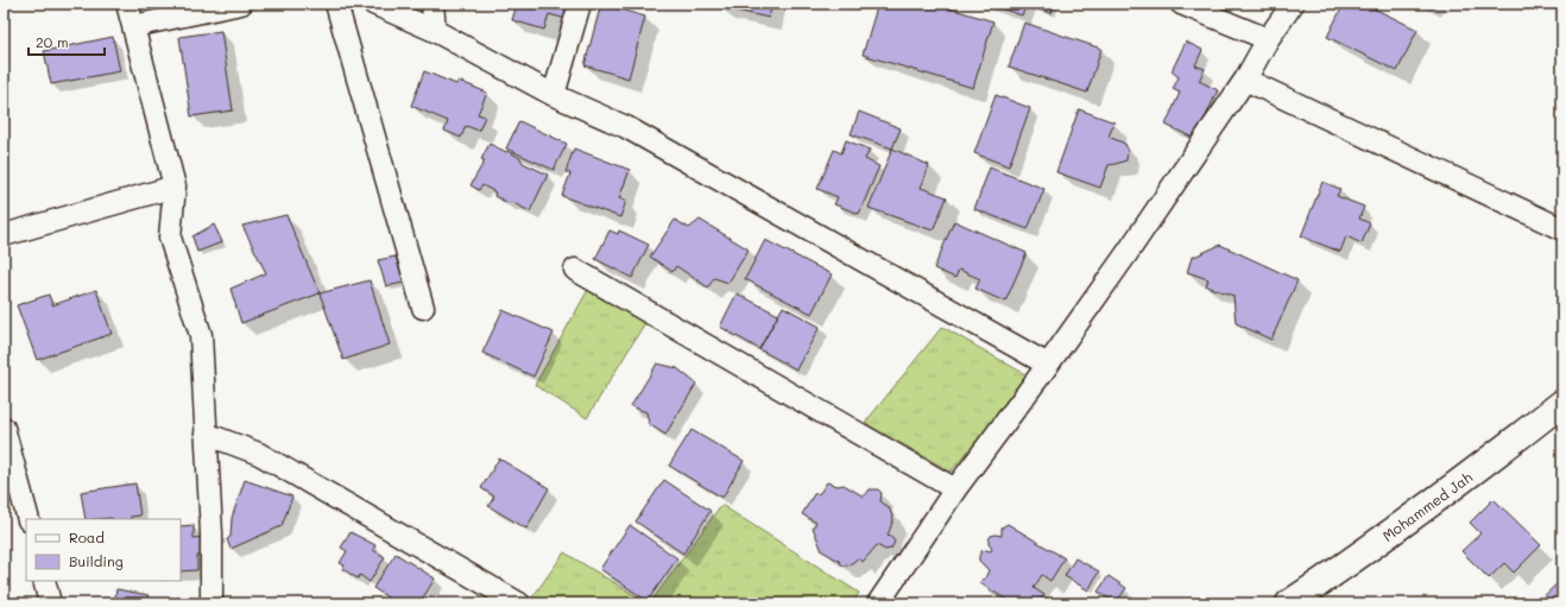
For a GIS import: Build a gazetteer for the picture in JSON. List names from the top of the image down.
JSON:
{
  "streets": {
    "street": ["Mohammed Jah"]
  },
  "legend": ["Road", "Building"],
  "scale_bar": "20 m"
}
